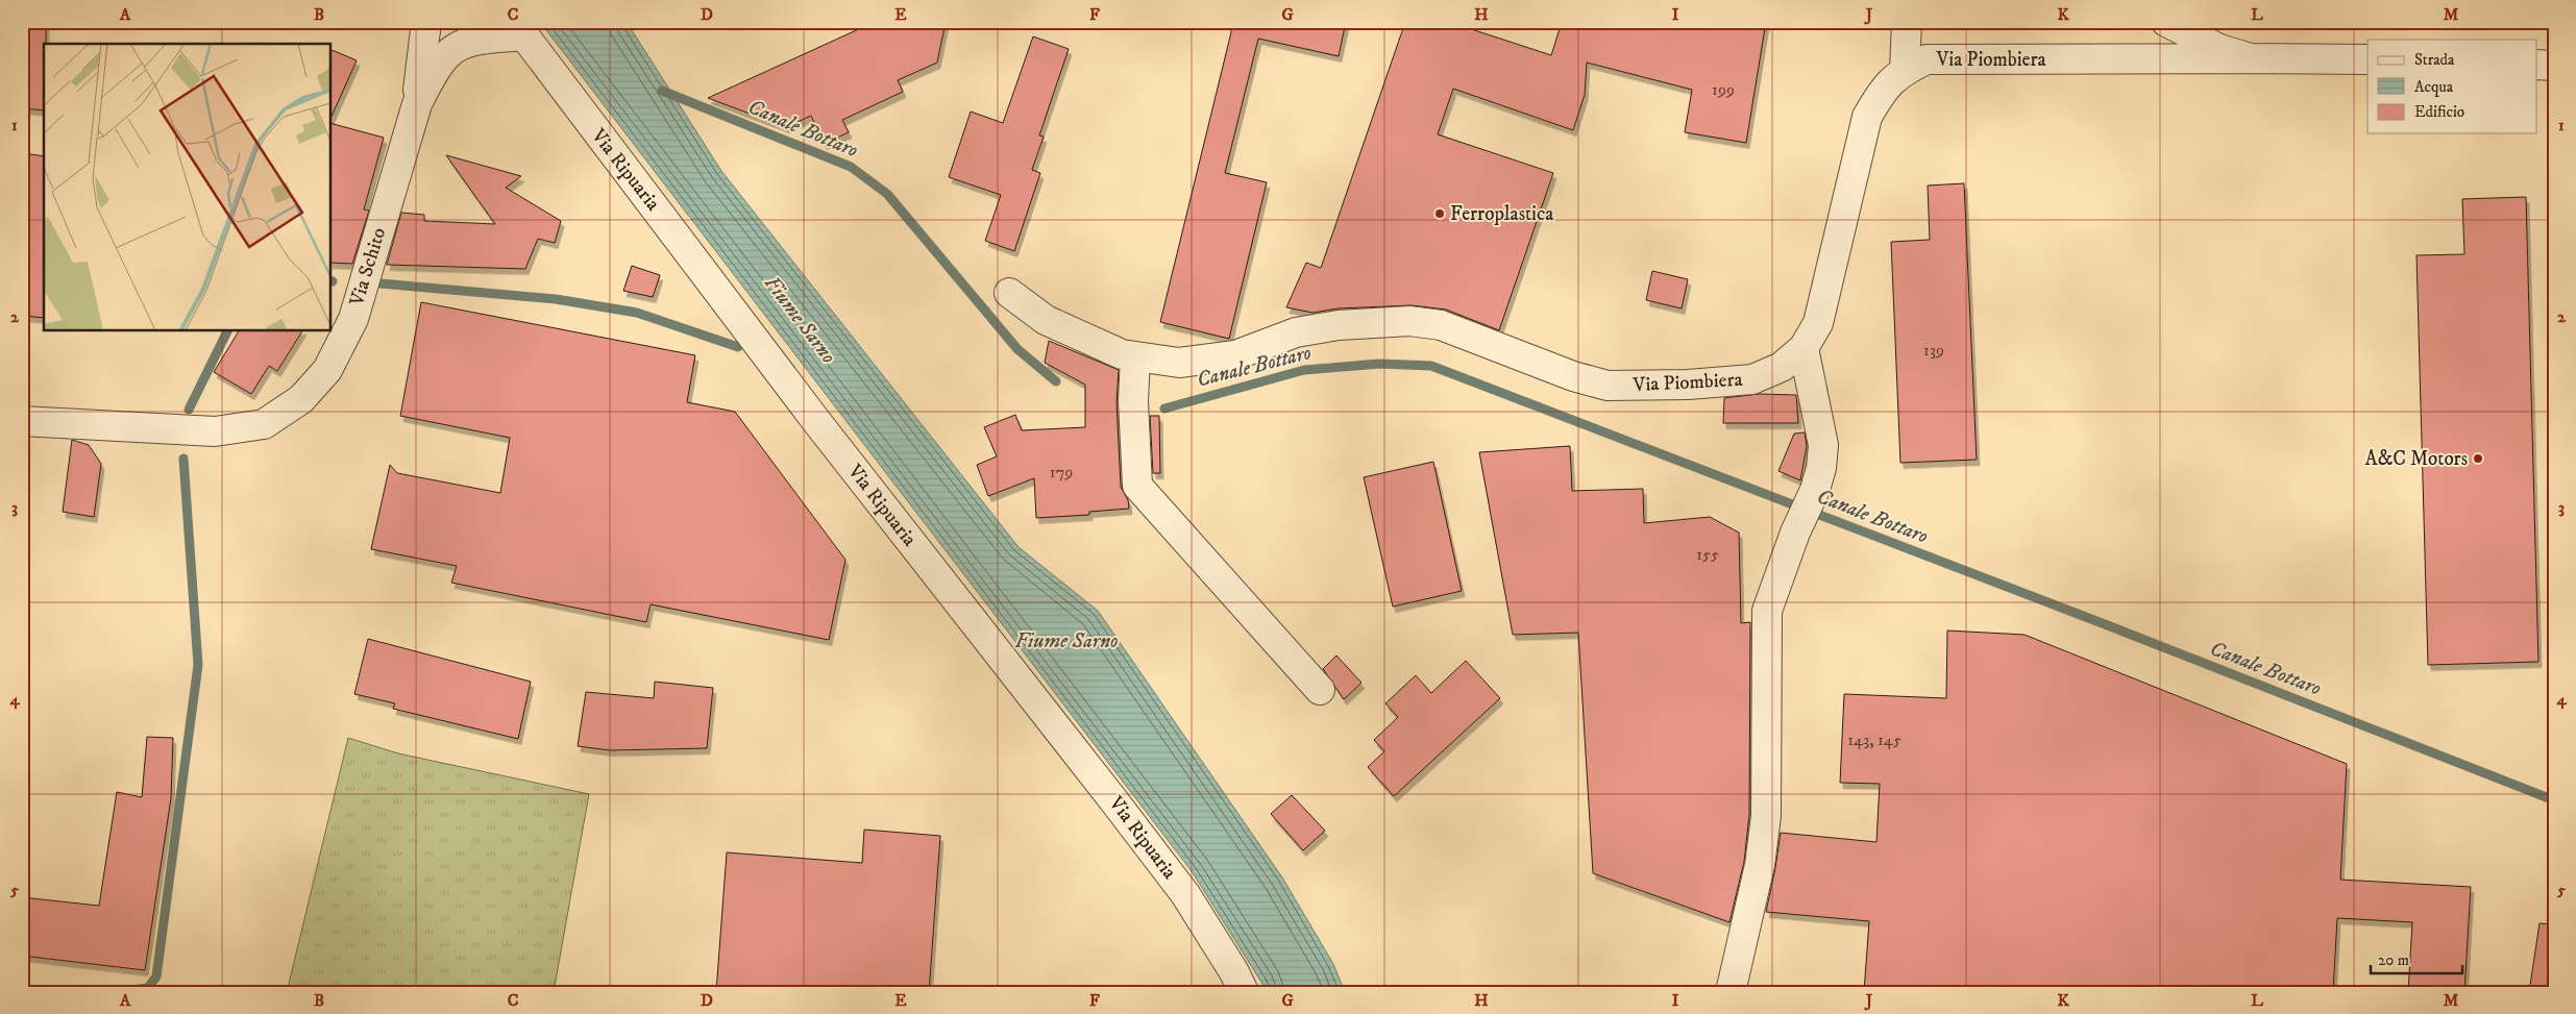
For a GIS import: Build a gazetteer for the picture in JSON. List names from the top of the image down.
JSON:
{
  "streets": {
    "street": ["Via Piombiera", "Via Ripuaria", "Via Schito"]
  },
  "crossings": [
    ["Via Ripuaria", "Via Schito"]
  ],
  "water": ["Canale Bottaro", "Fiume Sarno"],
  "places": ["Ferroplastica", "A&C Motors"],
  "house_numbers": [
    "199",
    "139",
    "179",
    "155",
    "143, 145"
  ],
  "legend": ["Strada", "Acqua", "Edificio"],
  "scale_bar": "20 m",
  "grid": {
    "columns": [
      "A",
      "B",
      "C",
      "D",
      "E",
      "F",
      "G",
      "H",
      "I",
      "J",
      "K",
      "L",
      "M"
    ],
    "rows": [
      "1",
      "2",
      "3",
      "4",
      "5"
    ]
  }
}
